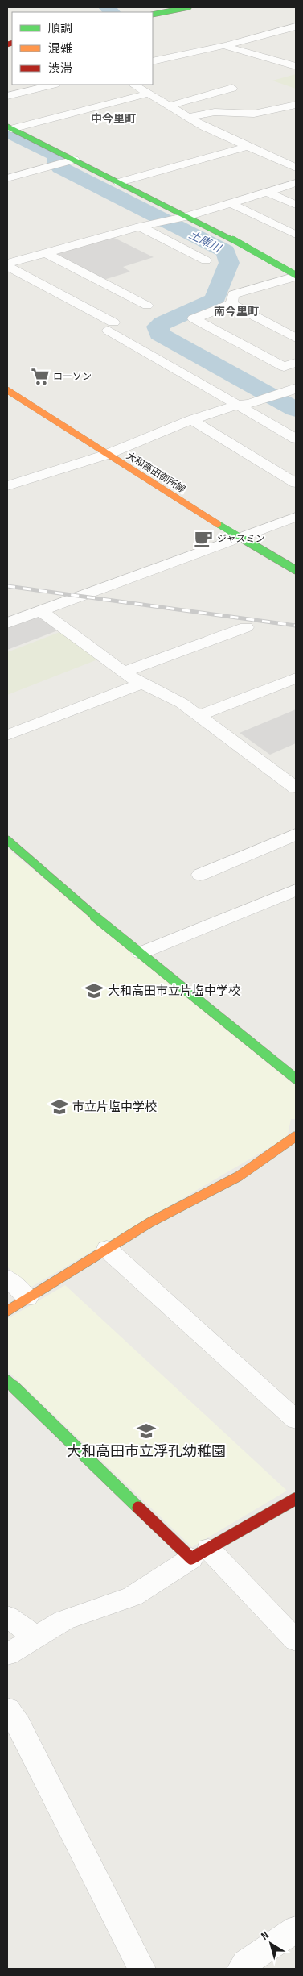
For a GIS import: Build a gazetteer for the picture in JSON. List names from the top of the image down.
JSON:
{
  "streets": {
    "main road": ["大和高田御所線"]
  },
  "districts": ["中今里町", "南今里町"],
  "water": ["土庫川"],
  "places": {
    "supermarket": ["ローソン"],
    "cafe": ["ジャスミン"],
    "school or university": ["大和高田市立片塩中学校", "市立片塩中学校", "大和高田市立浮孔幼稚園"]
  },
  "legend": ["順調", "混雑", "渋滞"],
  "north": "top left"
}
